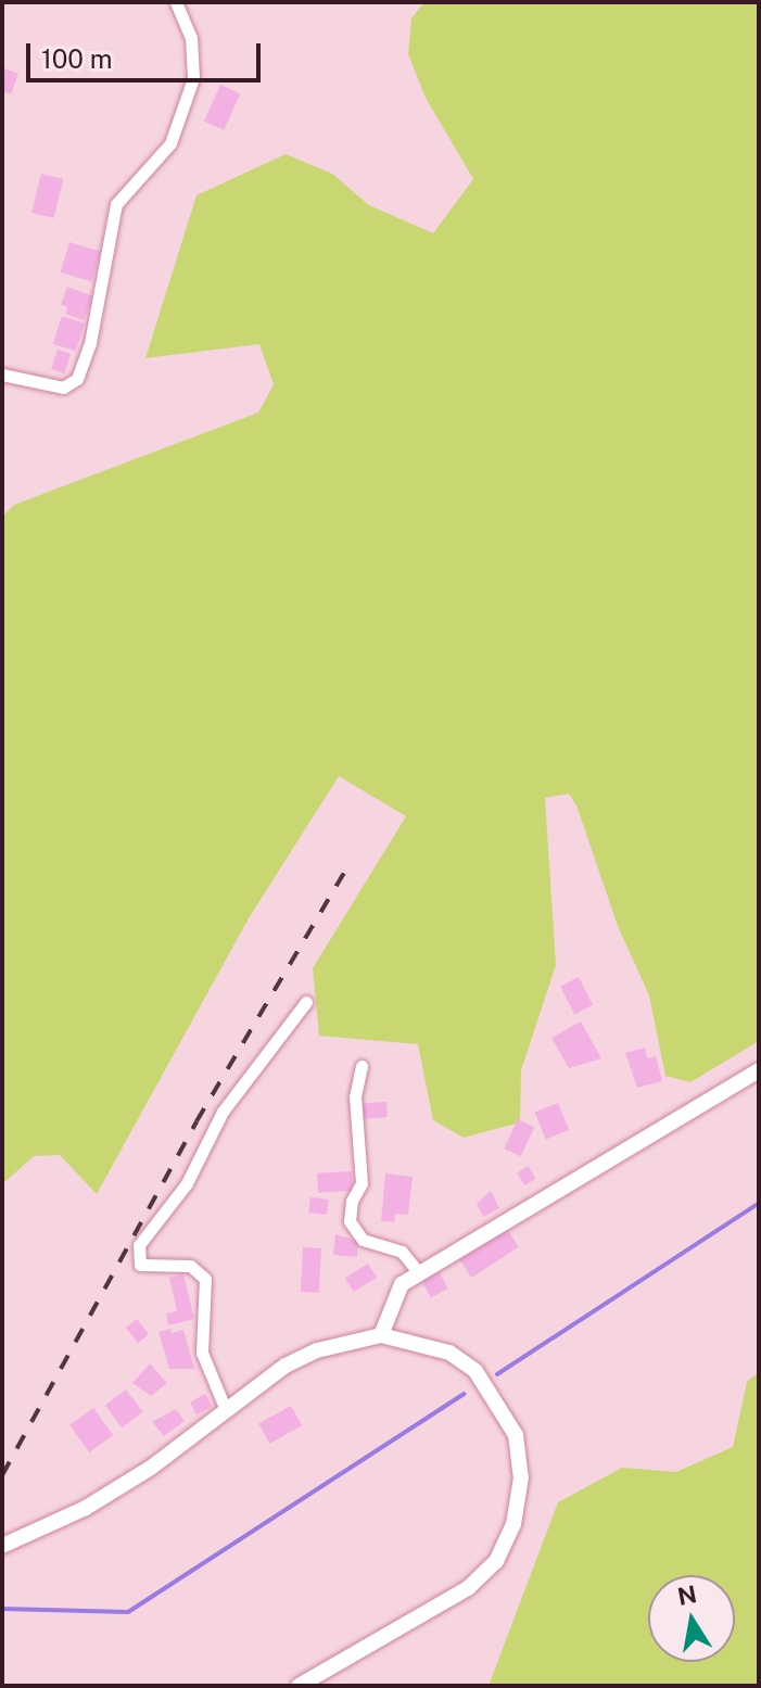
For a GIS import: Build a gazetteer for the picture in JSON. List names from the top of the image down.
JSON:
{
  "scale_bar": "100 m",
  "north": "top"
}
